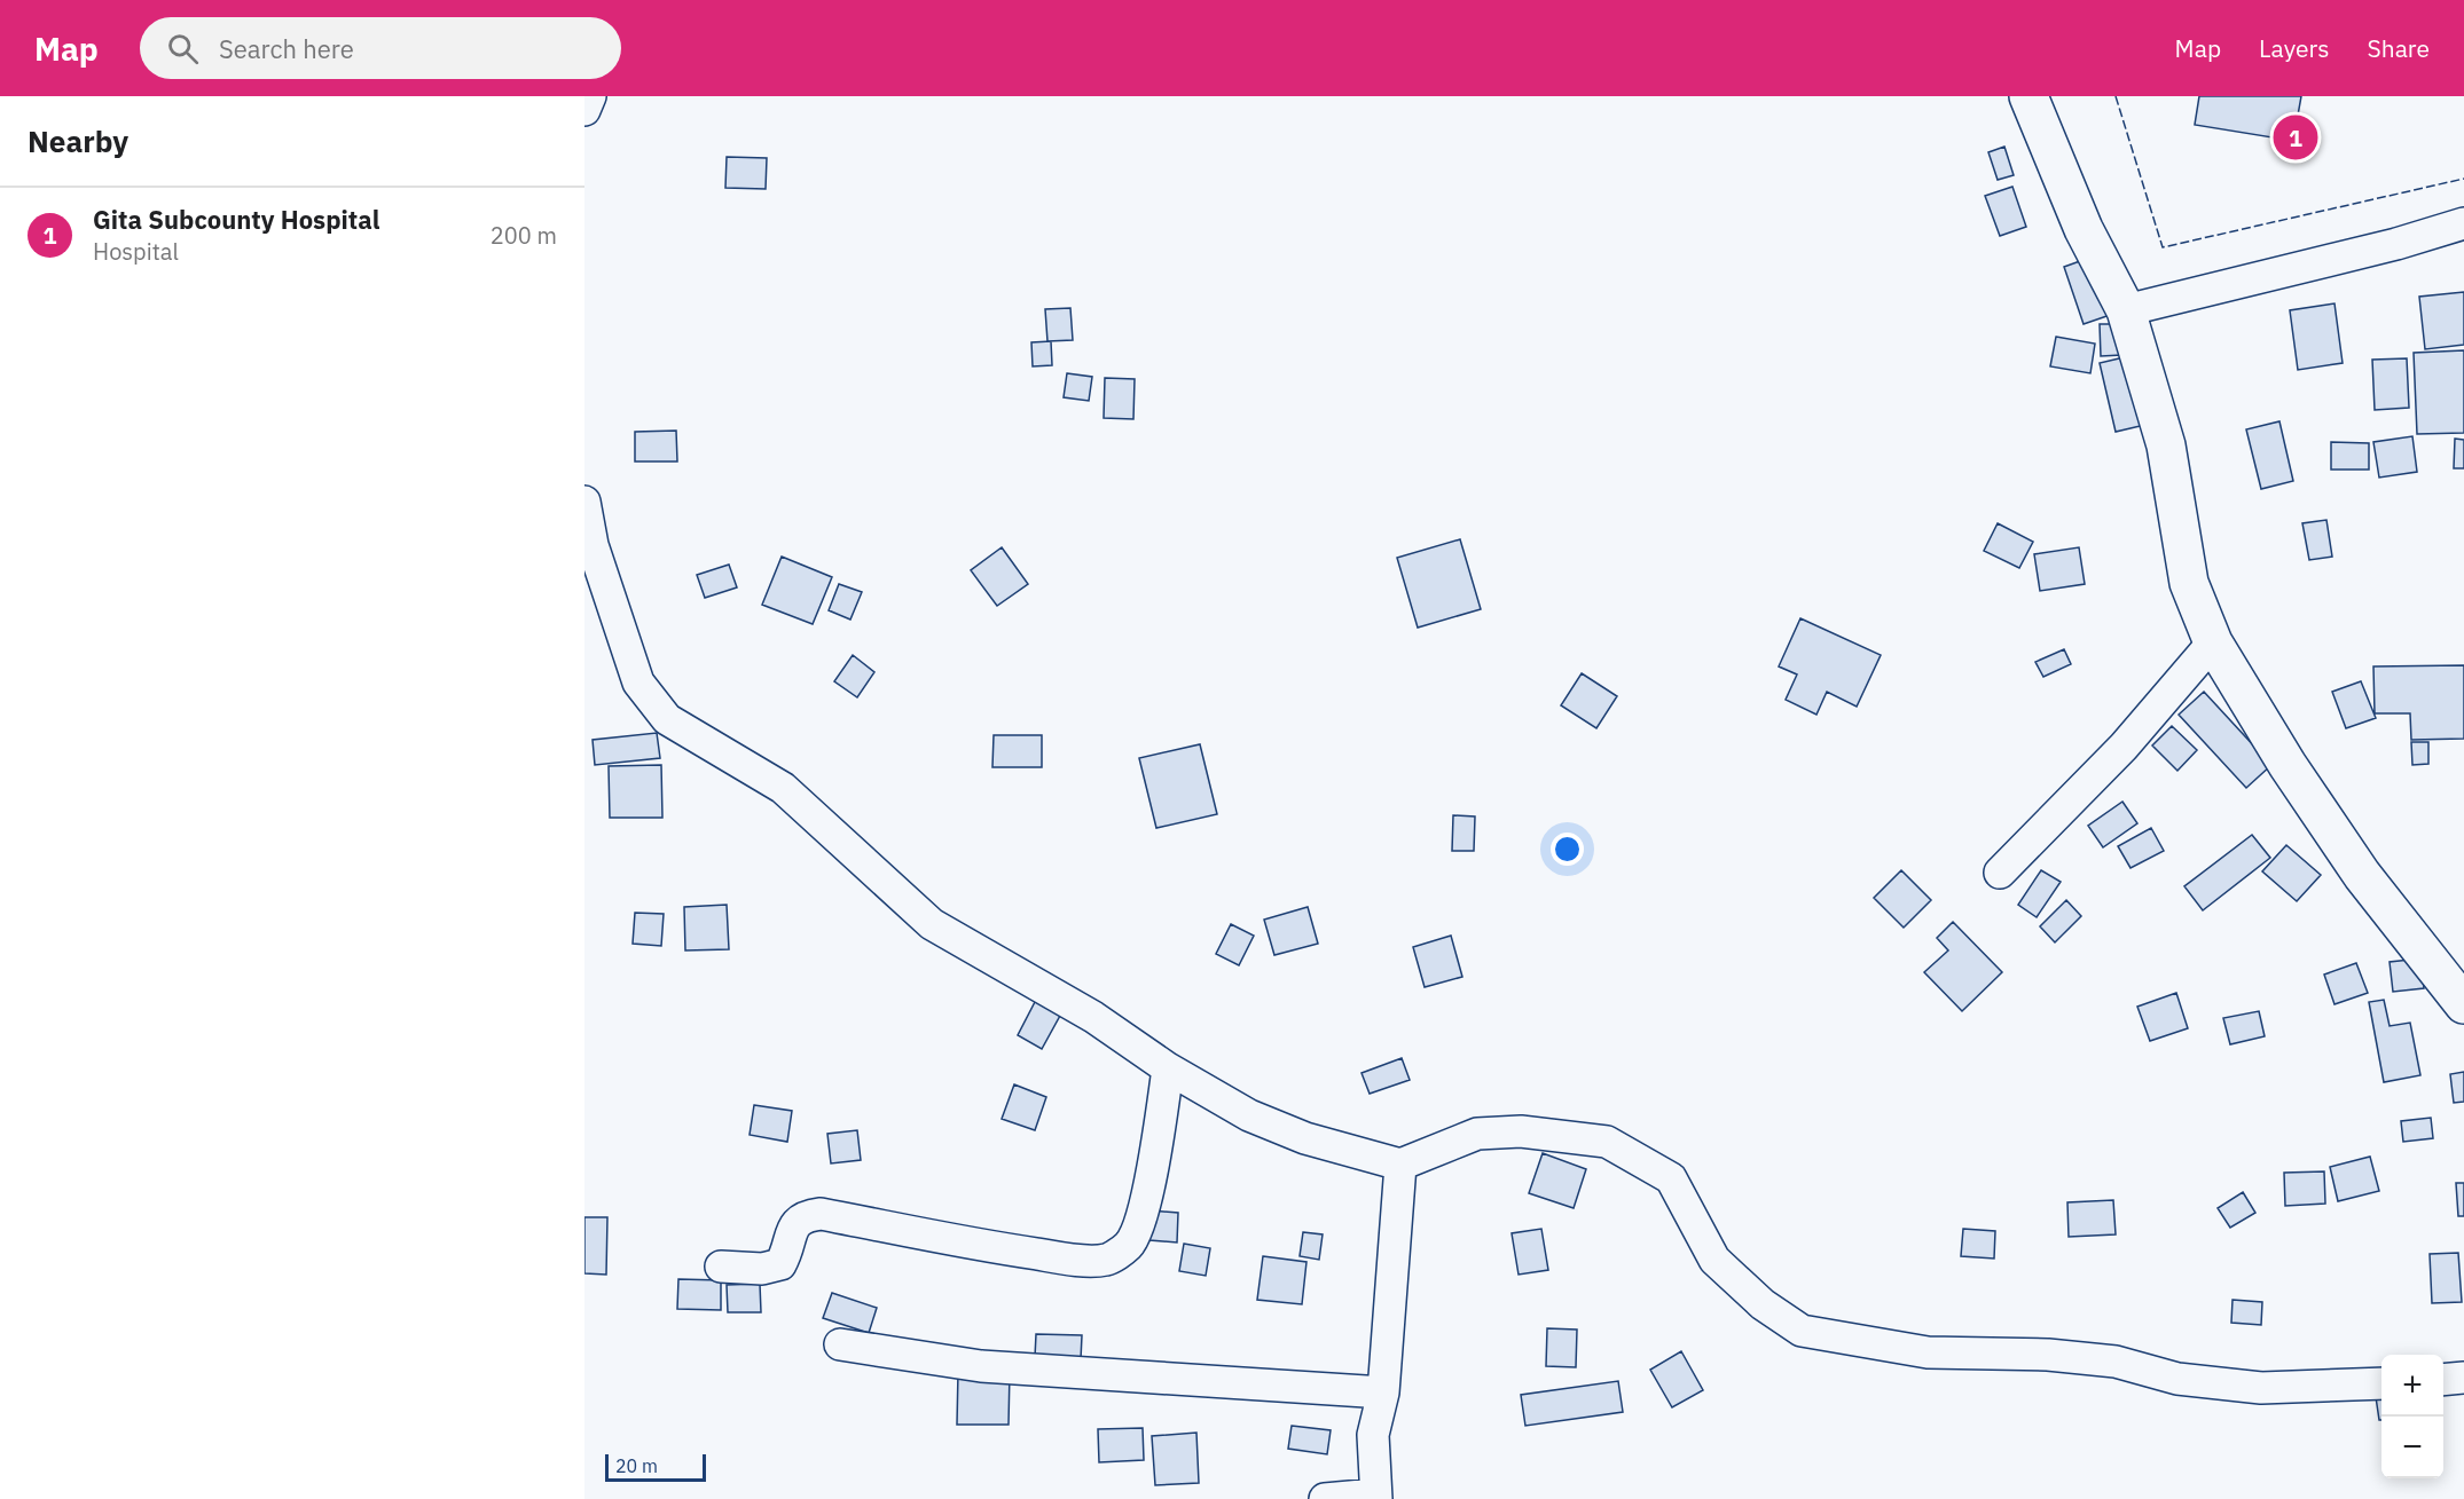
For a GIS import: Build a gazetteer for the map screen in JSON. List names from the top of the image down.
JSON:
{
  "scale_bar": "20 m",
  "page": {
    "header": "Map",
    "search": "Search here",
    "nav": ["Map", "Layers", "Share"],
    "heading": "Nearby",
    "pins": "1",
    "list": [
      {
        "mark": "1",
        "name": "Gita Subcounty Hospital",
        "note": "Hospital",
        "value": "200 m"
      }
    ],
    "map_buttons": ["+", "−"],
    "scale": "20 m"
  }
}
